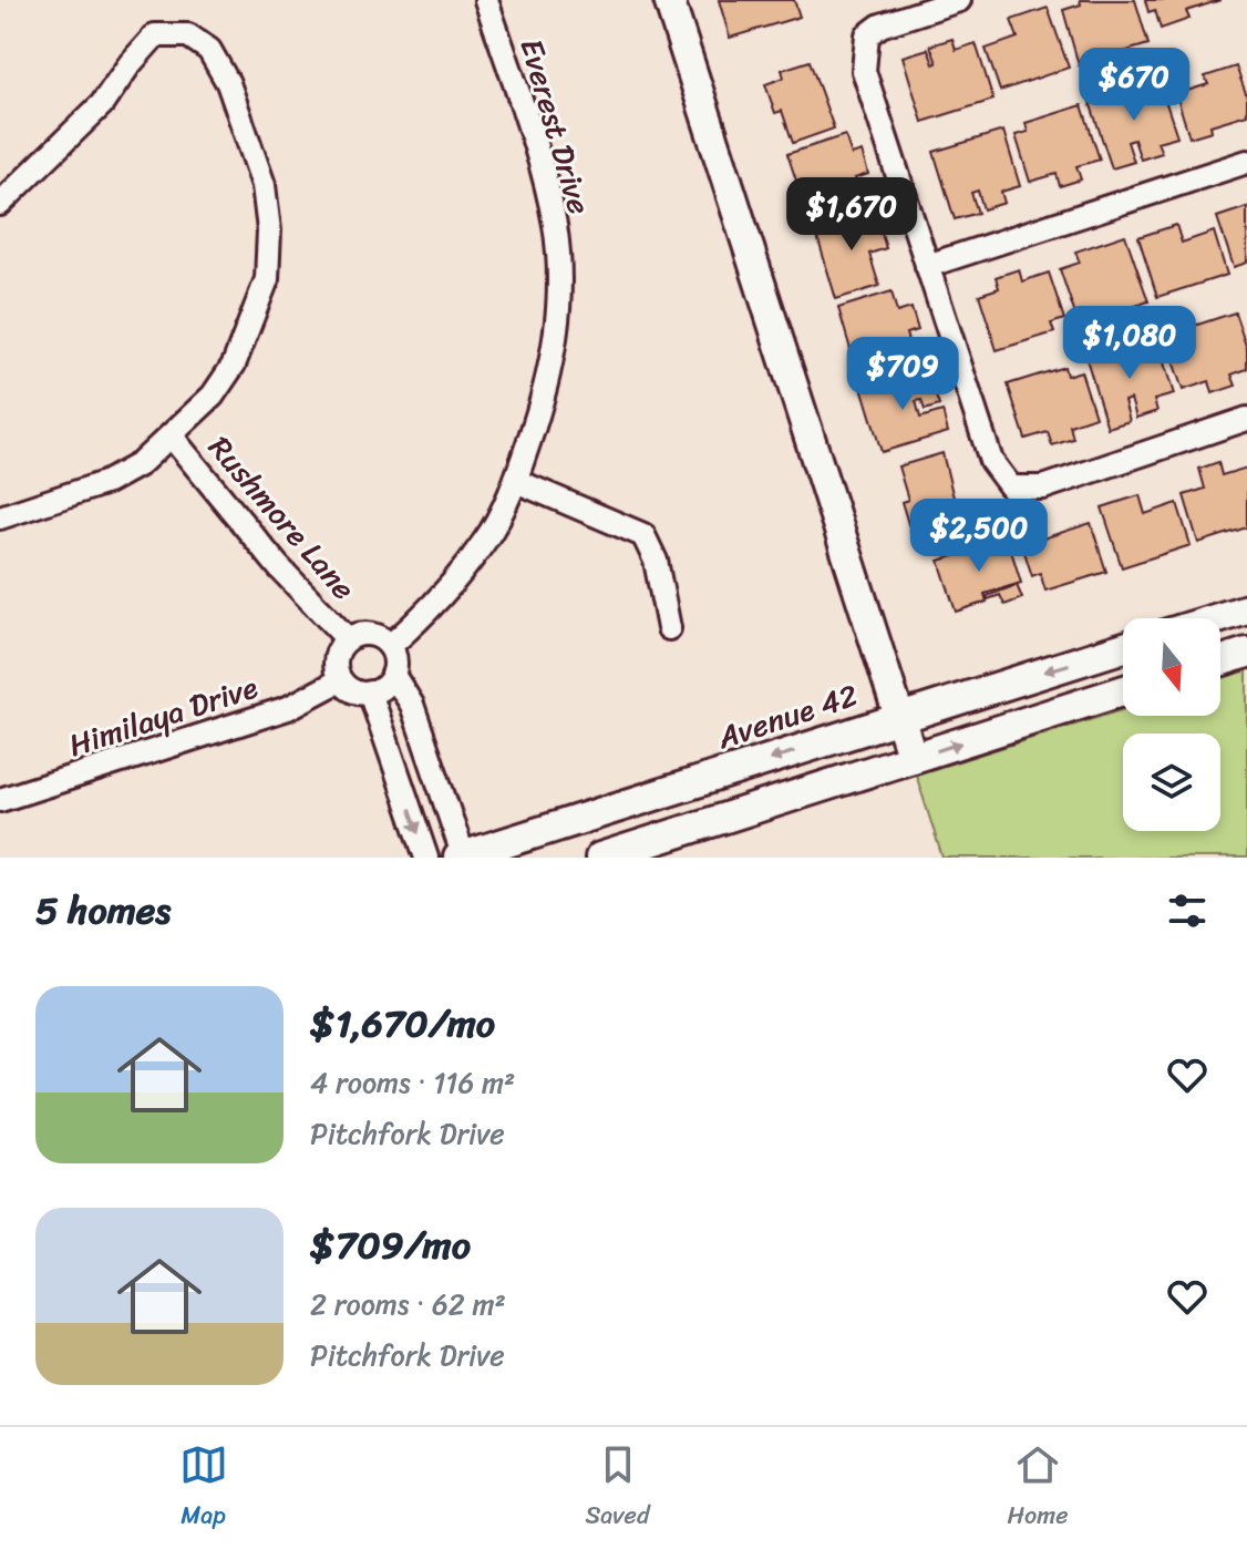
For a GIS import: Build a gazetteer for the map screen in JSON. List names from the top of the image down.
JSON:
{
  "streets": {
    "street": [
      "Everest Drive",
      "Rushmore Lane",
      "Himilaya Drive",
      "Avenue 42"
    ]
  },
  "crossings": [
    ["Everest Drive", "Rushmore Lane"],
    ["Everest Drive", "Himilaya Drive"],
    ["Rushmore Lane", "Himilaya Drive"]
  ],
  "north": "bottom",
  "page": {
    "price": [
      "$670",
      "$1,670",
      "$1,080",
      "$709",
      "$2,500"
    ],
    "heading": "5 homes",
    "list": [
      {
        "name": "$1,670/mo",
        "note": "4 rooms · 116 m² · Pitchfork Drive"
      },
      {
        "name": "$709/mo",
        "note": "2 rooms · 62 m² · Pitchfork Drive"
      }
    ],
    "tabs": ["Map", "Saved", "Home"]
  }
}
